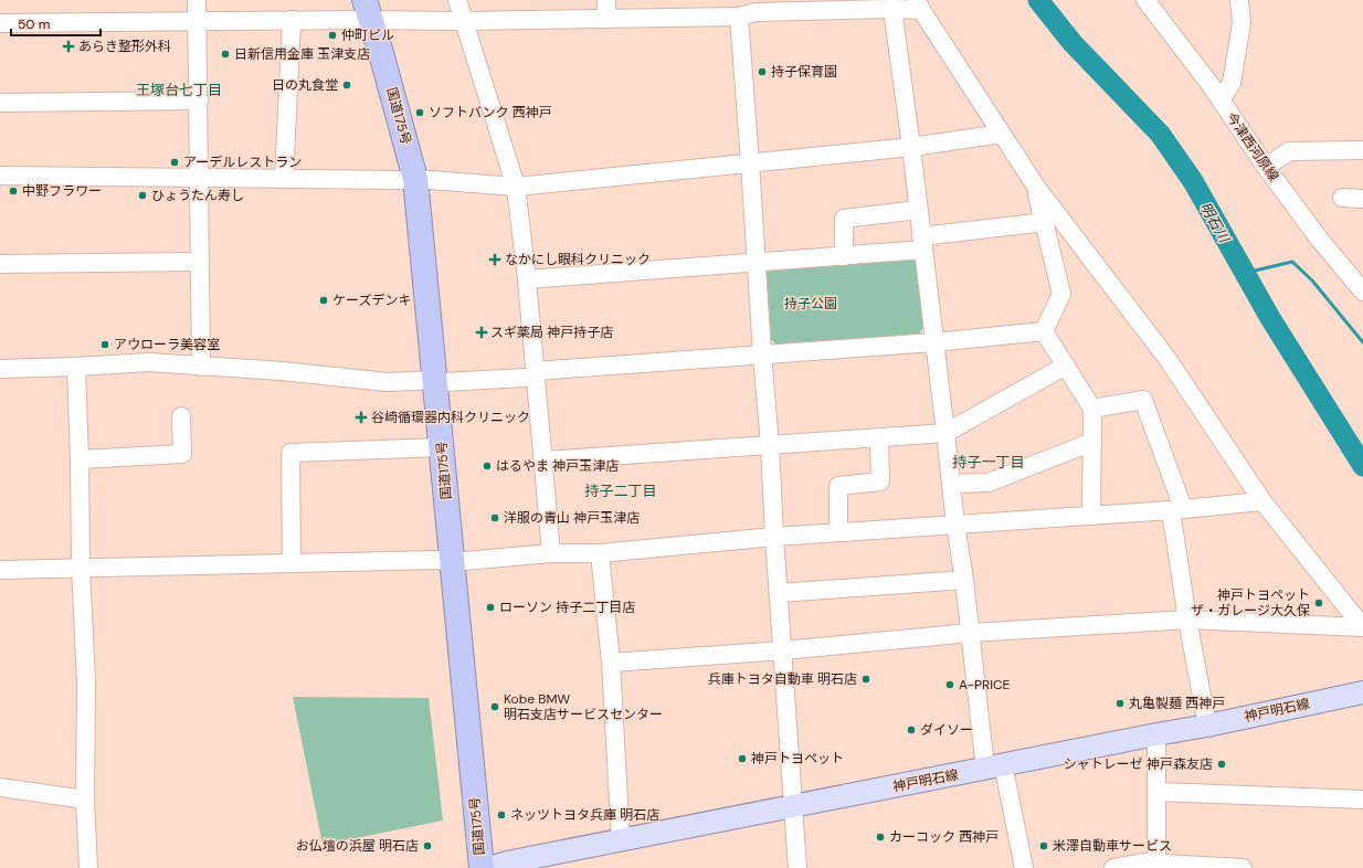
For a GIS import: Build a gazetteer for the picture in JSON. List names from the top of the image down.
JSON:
{
  "streets": {
    "highway": ["国道175号"],
    "main road": ["神戸明石線"],
    "street": ["今津西河原線"]
  },
  "districts": ["王塚台七丁目", "持子一丁目", "持子二丁目"],
  "water": ["明石川"],
  "parks": ["持子公園"],
  "places": {
    "other": [
      "仲町ビル",
      "日新信用金庫 玉津支店",
      "持子保育園",
      "日の丸食堂",
      "ソフトバンク 西神戸",
      "アーデルレストラン",
      "中野フラワー",
      "ひょうたん寿し",
      "ケーズデンキ",
      "アウローラ美容室",
      "はるやま 神戸玉津店",
      "洋服の青山 神戸玉津店",
      "神戸トヨペット ザ・ガレージ大久保",
      "ローソン 持子二丁目店",
      "兵庫トヨタ自動車 明石店",
      "A-PRICE",
      "丸亀製麺 西神戸",
      "Kobe BMW 明石支店サービスセンター",
      "ダイソー",
      "神戸トヨペット",
      "シャトレーゼ 神戸森友店",
      "ネッツトヨタ兵庫 明石店",
      "カーコック 西神戸",
      "お仏壇の浜屋 明石店",
      "米澤自動車サービス"
    ],
    "health": [
      "あらき整形外科",
      "なかにし眼科クリニック",
      "スギ薬局 神戸持子店",
      "谷崎循環器内科クリニック"
    ]
  },
  "scale_bar": "50 m"
}
